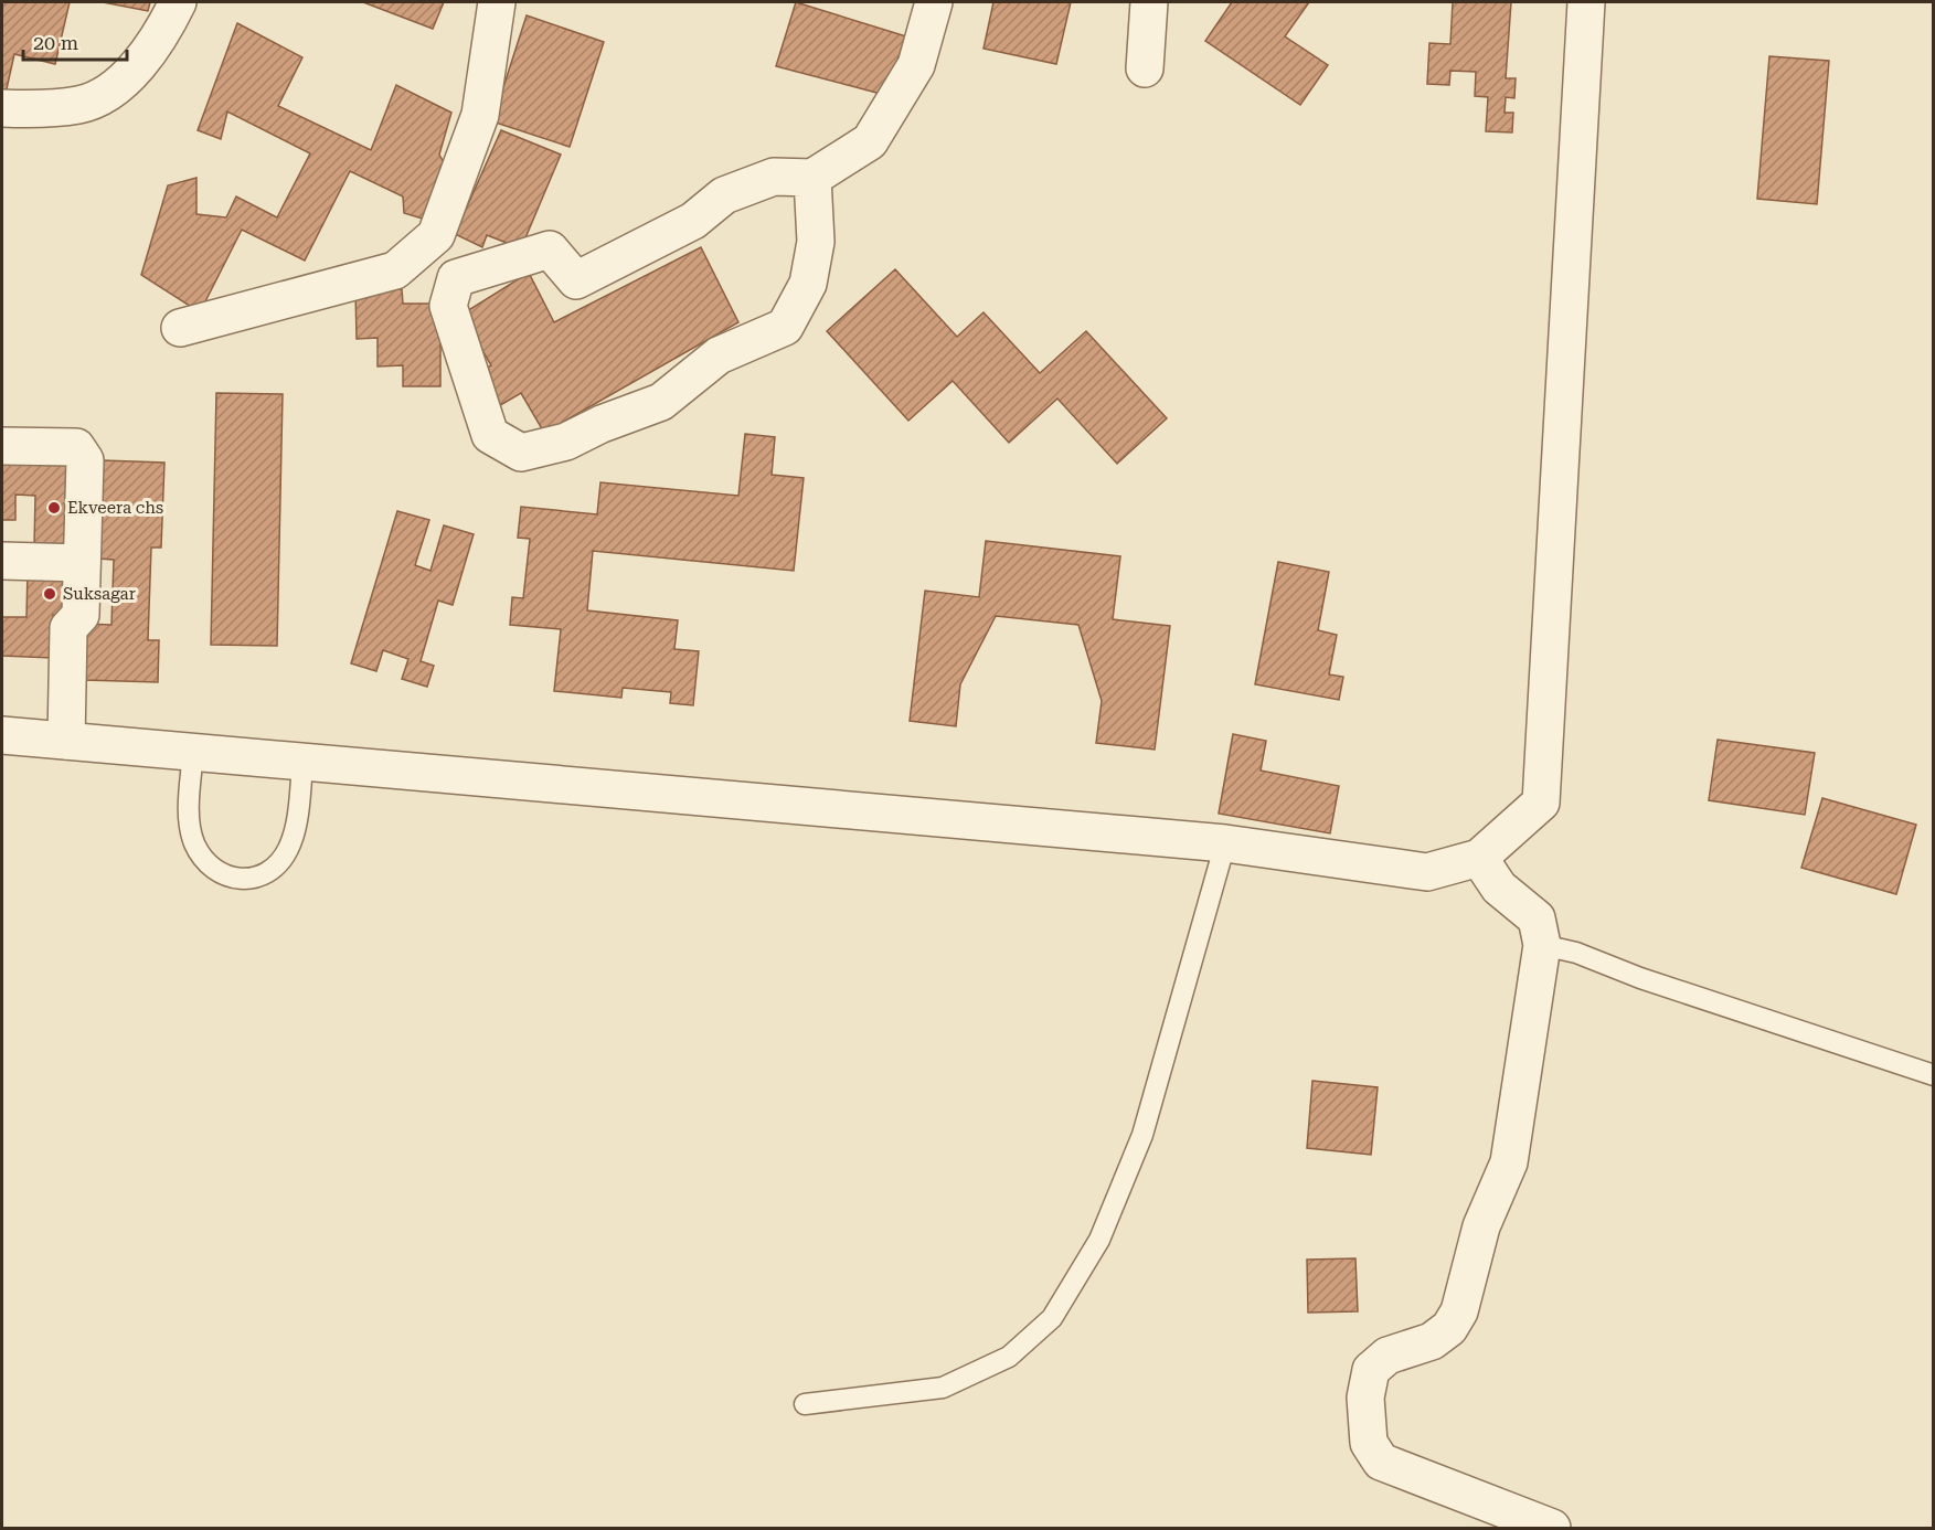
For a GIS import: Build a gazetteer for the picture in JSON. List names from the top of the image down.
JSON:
{
  "places": ["Ekveera chs", "Suksagar"],
  "scale_bar": "20 m"
}
